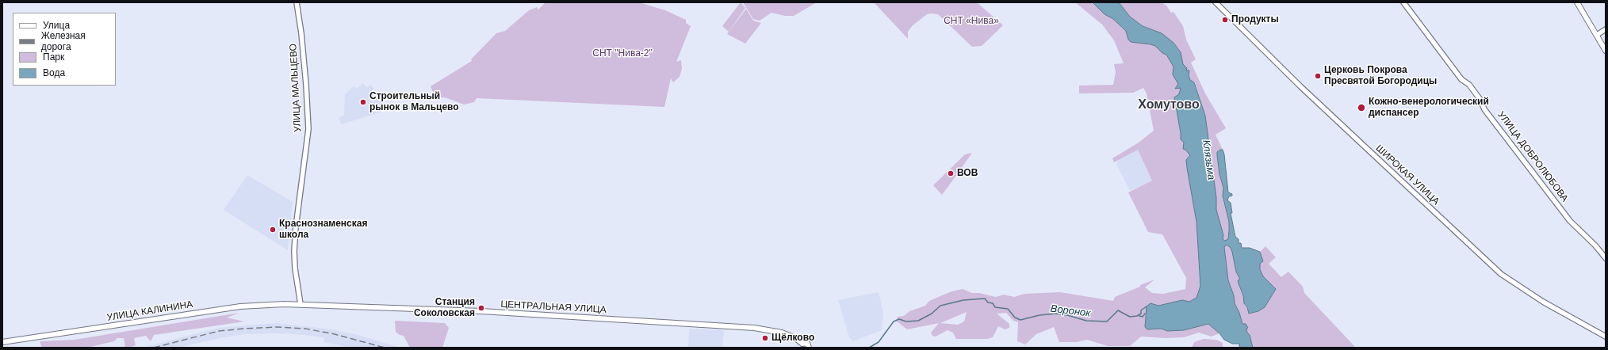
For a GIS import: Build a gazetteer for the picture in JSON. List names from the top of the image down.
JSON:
{
  "streets": {
    "main road": ["ЦЕНТРАЛЬНАЯ УЛИЦА", "УЛИЦА КАЛИНИНА"],
    "street": ["УЛИЦА МАЛЬЦЕВО", "УЛИЦА ДОБРОЛЮБОВА", "ШИРОКАЯ УЛИЦА"]
  },
  "crossings": [
    ["УЛИЦА МАЛЬЦЕВО", "ЦЕНТРАЛЬНАЯ УЛИЦА"],
    ["УЛИЦА МАЛЬЦЕВО", "УЛИЦА КАЛИНИНА"],
    ["ЦЕНТРАЛЬНАЯ УЛИЦА", "УЛИЦА КАЛИНИНА"]
  ],
  "districts": ["Хомутово"],
  "water": ["Клязьма", "Воронок"],
  "parks": ["СНТ «Нива»", "СНТ \"Нива-2\""],
  "places": [
    "Продукты",
    "Церковь Покрова Пресвятой Богородицы",
    "Строительный рынок в Мальцево",
    "Кожно-венерологический диспансер",
    "ВОВ",
    "Краснознаменская школа",
    "Станция Соколовская",
    "Щёлково"
  ],
  "legend": [
    "Улица",
    "Железная дорога",
    "Парк",
    "Вода"
  ]
}
